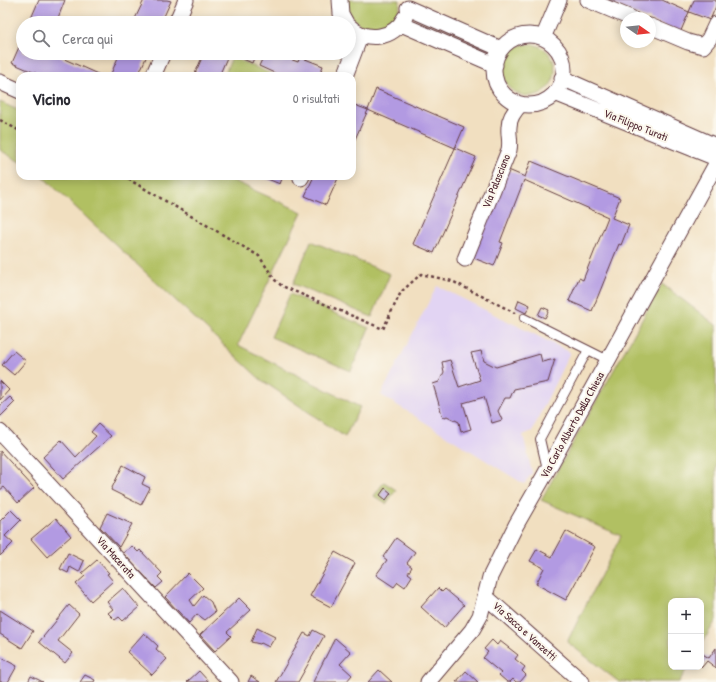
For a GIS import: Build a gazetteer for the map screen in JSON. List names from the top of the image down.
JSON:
{
  "streets": {
    "street": [
      "Via Filippo Turati",
      "Via Palasciano",
      "Via Carlo Alberto Dalla Chiesa",
      "Via Macerata",
      "Via Sacco e Vanzetti"
    ]
  },
  "crossings": [
    ["Via Filippo Turati", "Via Palasciano"],
    ["Via Carlo Alberto Dalla Chiesa", "Via Sacco e Vanzetti"]
  ],
  "north": "right",
  "page": {
    "search": "Cerca qui",
    "heading": ["Vicino", "0 risultati"],
    "map_buttons": ["+", "−"]
  }
}
